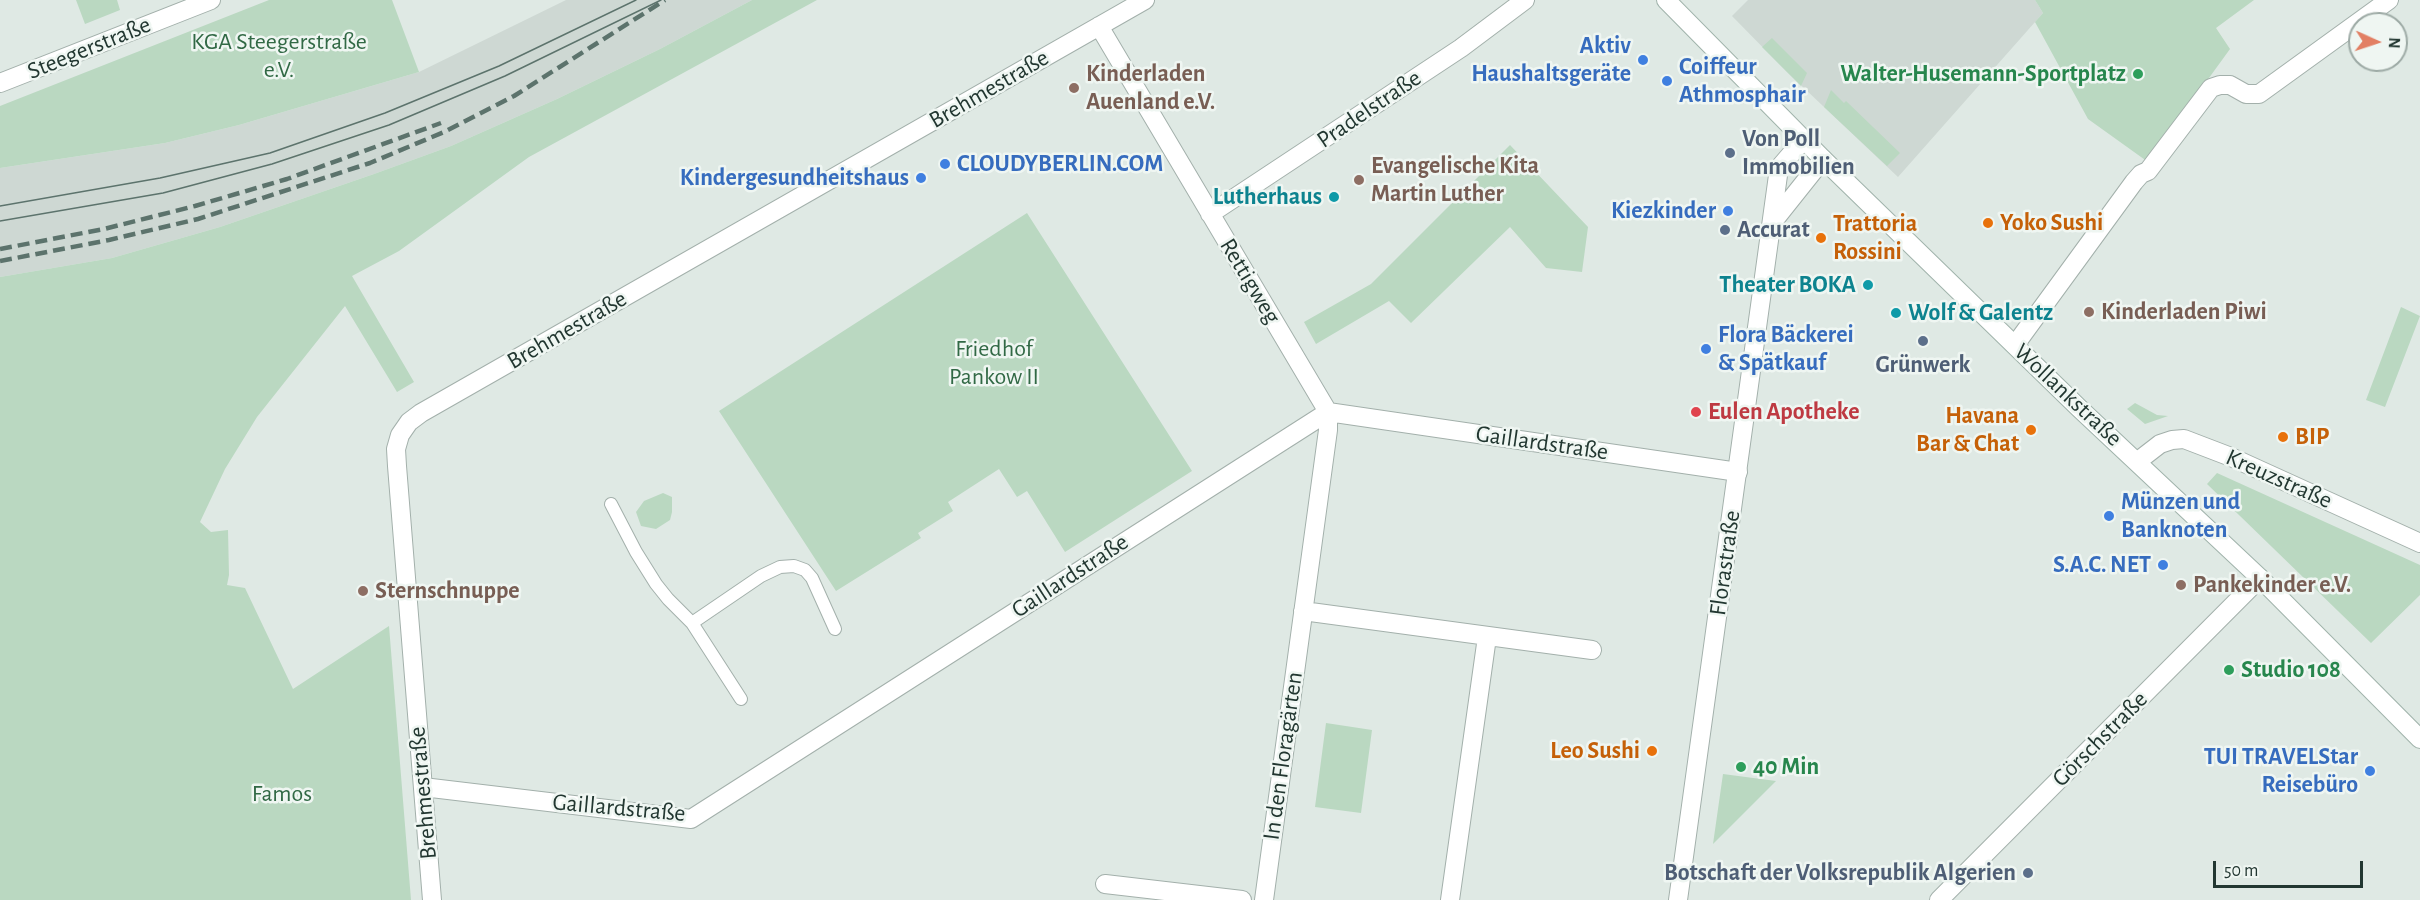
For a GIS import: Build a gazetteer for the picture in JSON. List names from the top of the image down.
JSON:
{
  "streets": {
    "street": [
      "Steegerstraße",
      "Brehmestraße",
      "Pradelstraße",
      "Rettigweg",
      "Wollankstraße",
      "Gaillardstraße",
      "Kreuzstraße",
      "Florastraße",
      "Görschstraße",
      "In den Floragärten"
    ]
  },
  "crossings": [
    ["Brehmestraße", "Rettigweg"],
    ["Brehmestraße", "Gaillardstraße"],
    ["Pradelstraße", "Rettigweg"],
    ["Rettigweg", "Gaillardstraße"],
    ["Rettigweg", "In den Floragärten"],
    ["Wollankstraße", "Kreuzstraße"],
    ["Wollankstraße", "Florastraße"],
    ["Wollankstraße", "Görschstraße"],
    ["Gaillardstraße", "Florastraße"],
    ["Gaillardstraße", "In den Floragärten"]
  ],
  "parks": ["KGA Steegerstraße e.V.", "Friedhof Pankow II", "Famos"],
  "places": [
    "Aktiv Haushaltsgeräte",
    "Walter-Husemann-Sportplatz",
    "Coiffeur Athmosphair",
    "Kinderladen Auenland e.V.",
    "Von Poll Immobilien",
    "CLOUDYBERLIN.COM",
    "Kindergesundheitshaus",
    "Evangelische Kita Martin Luther",
    "Lutherhaus",
    "Kiezkinder",
    "Yoko Sushi",
    "Accurat",
    "Trattoria Rossini",
    "Theater BOKA",
    "Kinderladen Piwi",
    "Wolf & Galentz",
    "Grünwerk",
    "Flora Bäckerei & Spätkauf",
    "Eulen Apotheke",
    "Havana Bar & Chat",
    "BIP",
    "Münzen und Banknoten",
    "S.A.C. NET",
    "Pankekinder e.V.",
    "Sternschnuppe",
    "Studio 108",
    "Leo Sushi",
    "40 Min",
    "TUI TRAVELStar Reisebüro",
    "Botschaft der Volksrepublik Algerien"
  ],
  "scale_bar": "50 m",
  "north": "right"
}
